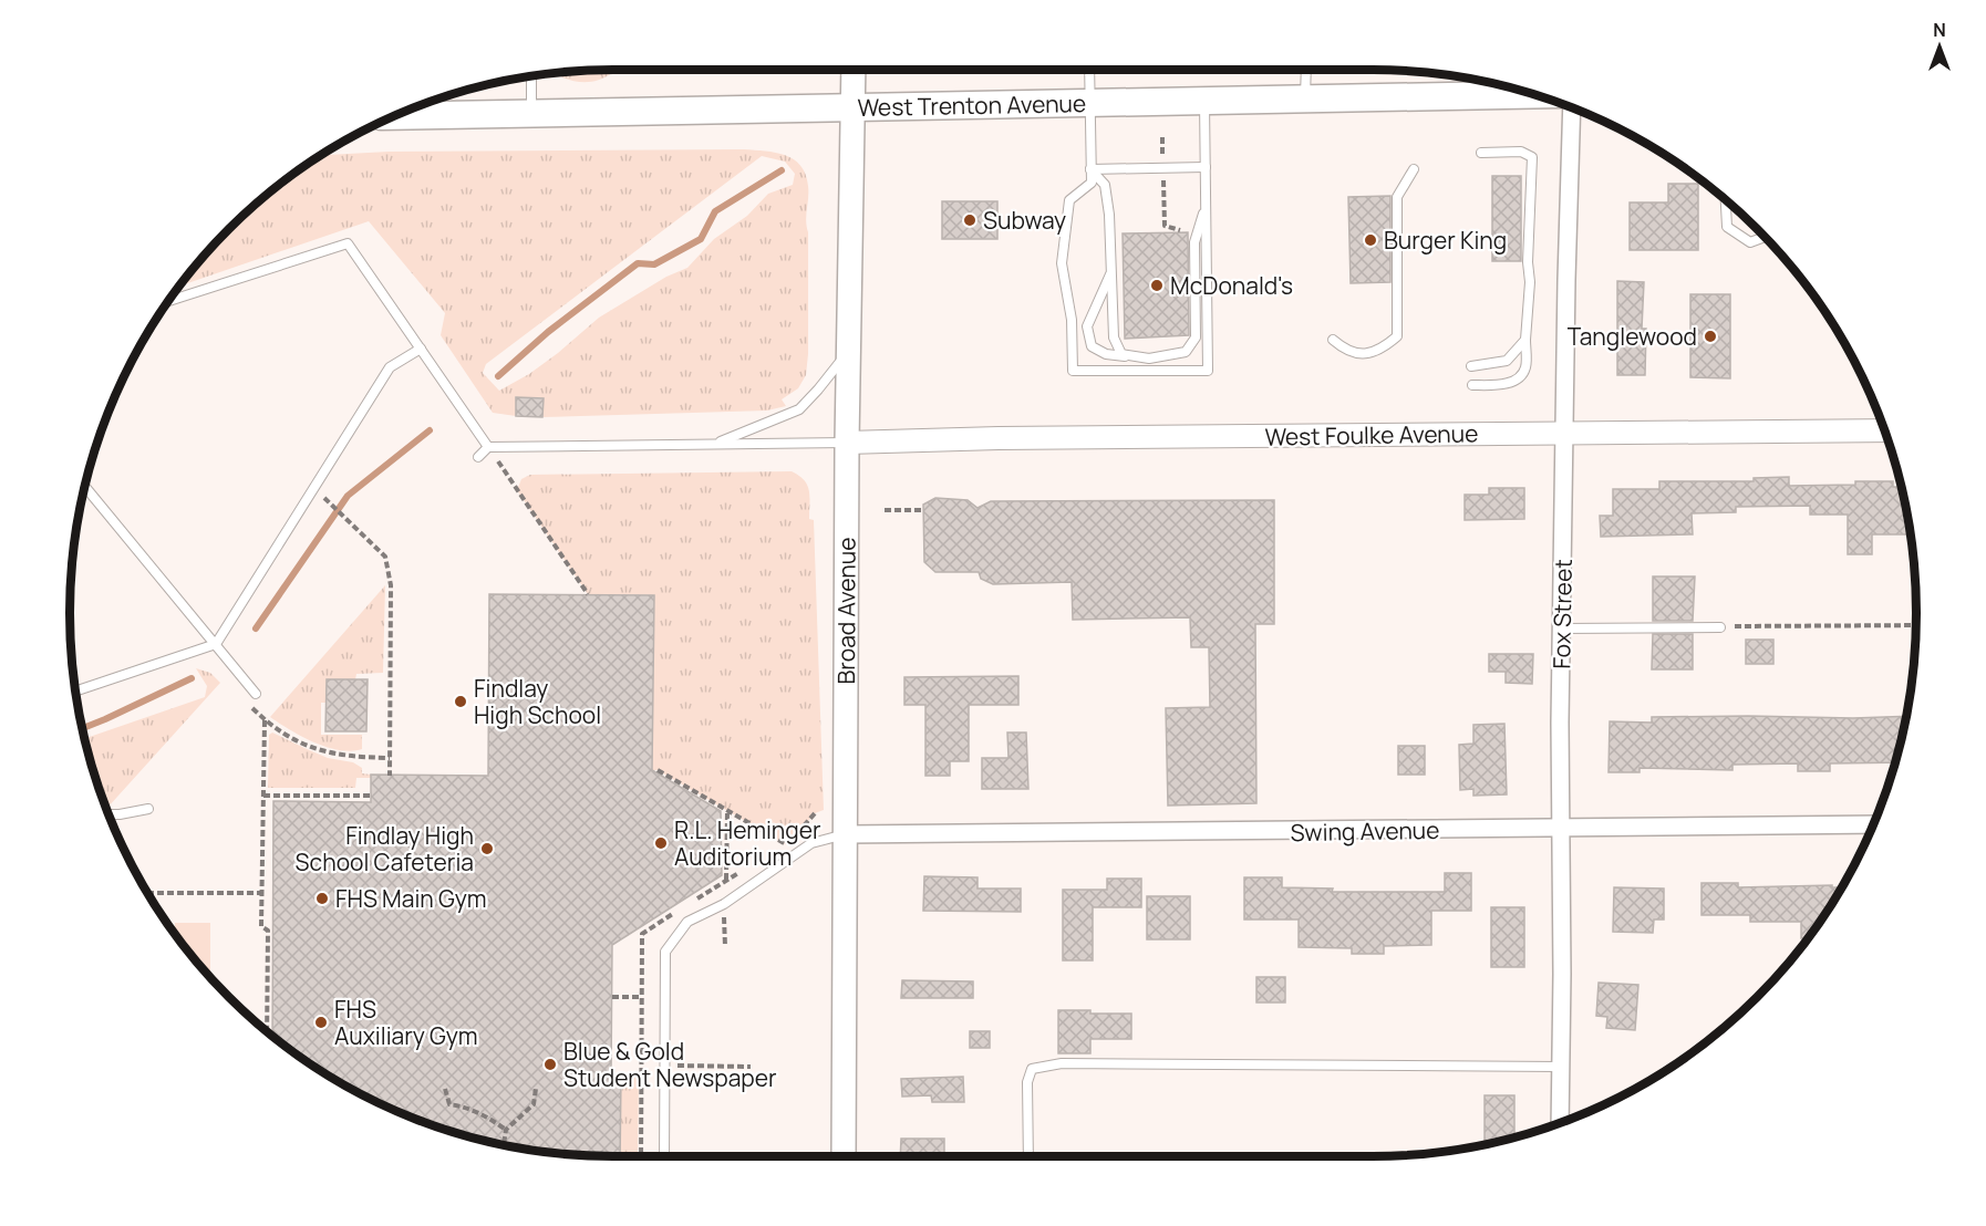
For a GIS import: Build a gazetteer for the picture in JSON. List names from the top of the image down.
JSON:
{
  "streets": {
    "main road": ["West Trenton Avenue", "Broad Avenue"],
    "street": ["West Foulke Avenue", "Fox Street", "Swing Avenue"]
  },
  "crossings": [
    ["West Trenton Avenue", "Broad Avenue"],
    ["West Foulke Avenue", "Broad Avenue"],
    ["West Foulke Avenue", "Fox Street"],
    ["Broad Avenue", "Swing Avenue"],
    ["Fox Street", "Swing Avenue"]
  ],
  "places": [
    "Subway",
    "Burger King",
    "McDonald's",
    "Tanglewood",
    "Findlay High School",
    "R.L. Heminger Auditorium",
    "Findlay High School Cafeteria",
    "FHS Main Gym",
    "FHS Auxiliary Gym",
    "Blue & Gold Student Newspaper"
  ],
  "north": "top"
}
